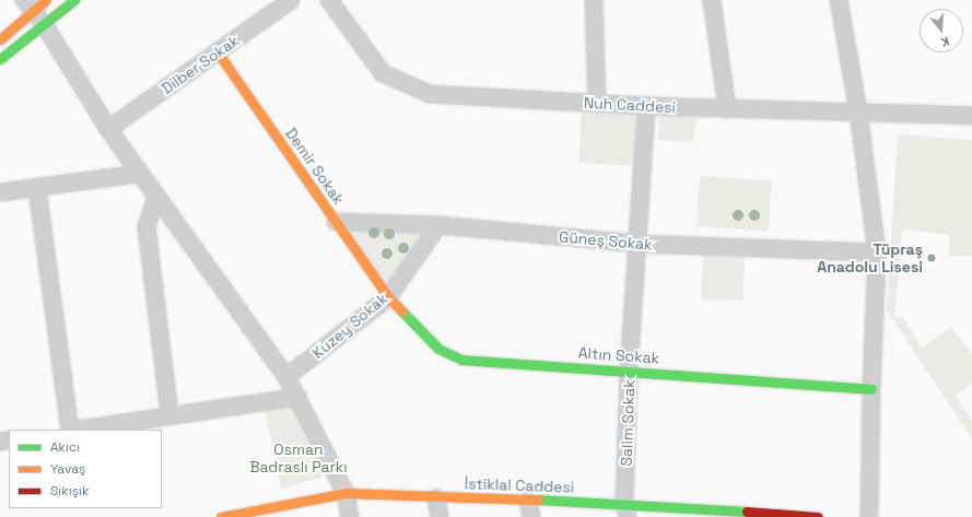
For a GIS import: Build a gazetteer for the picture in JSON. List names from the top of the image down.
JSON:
{
  "streets": {
    "street": [
      "Dilber Sokak",
      "Nuh Caddesi",
      "Demir Sokak",
      "Güneş Sokak",
      "Kuzey Sokak",
      "Altın Sokak",
      "Salim Sokak",
      "İstiklal Caddesi"
    ]
  },
  "crossings": [
    ["Dilber Sokak", "Demir Sokak"],
    ["Nuh Caddesi", "Salim Sokak"],
    ["Demir Sokak", "Güneş Sokak"],
    ["Demir Sokak", "Kuzey Sokak"],
    ["Demir Sokak", "Altın Sokak"],
    ["Güneş Sokak", "Kuzey Sokak"],
    ["Güneş Sokak", "Salim Sokak"],
    ["Kuzey Sokak", "Altın Sokak"],
    ["Altın Sokak", "Salim Sokak"],
    ["Salim Sokak", "İstiklal Caddesi"]
  ],
  "parks": ["Osman Badraslı Parkı"],
  "places": ["Tüpraş Anadolu Lisesi"],
  "legend": ["Akıcı", "Yavaş", "Sıkışık"],
  "north": "bottom"
}
